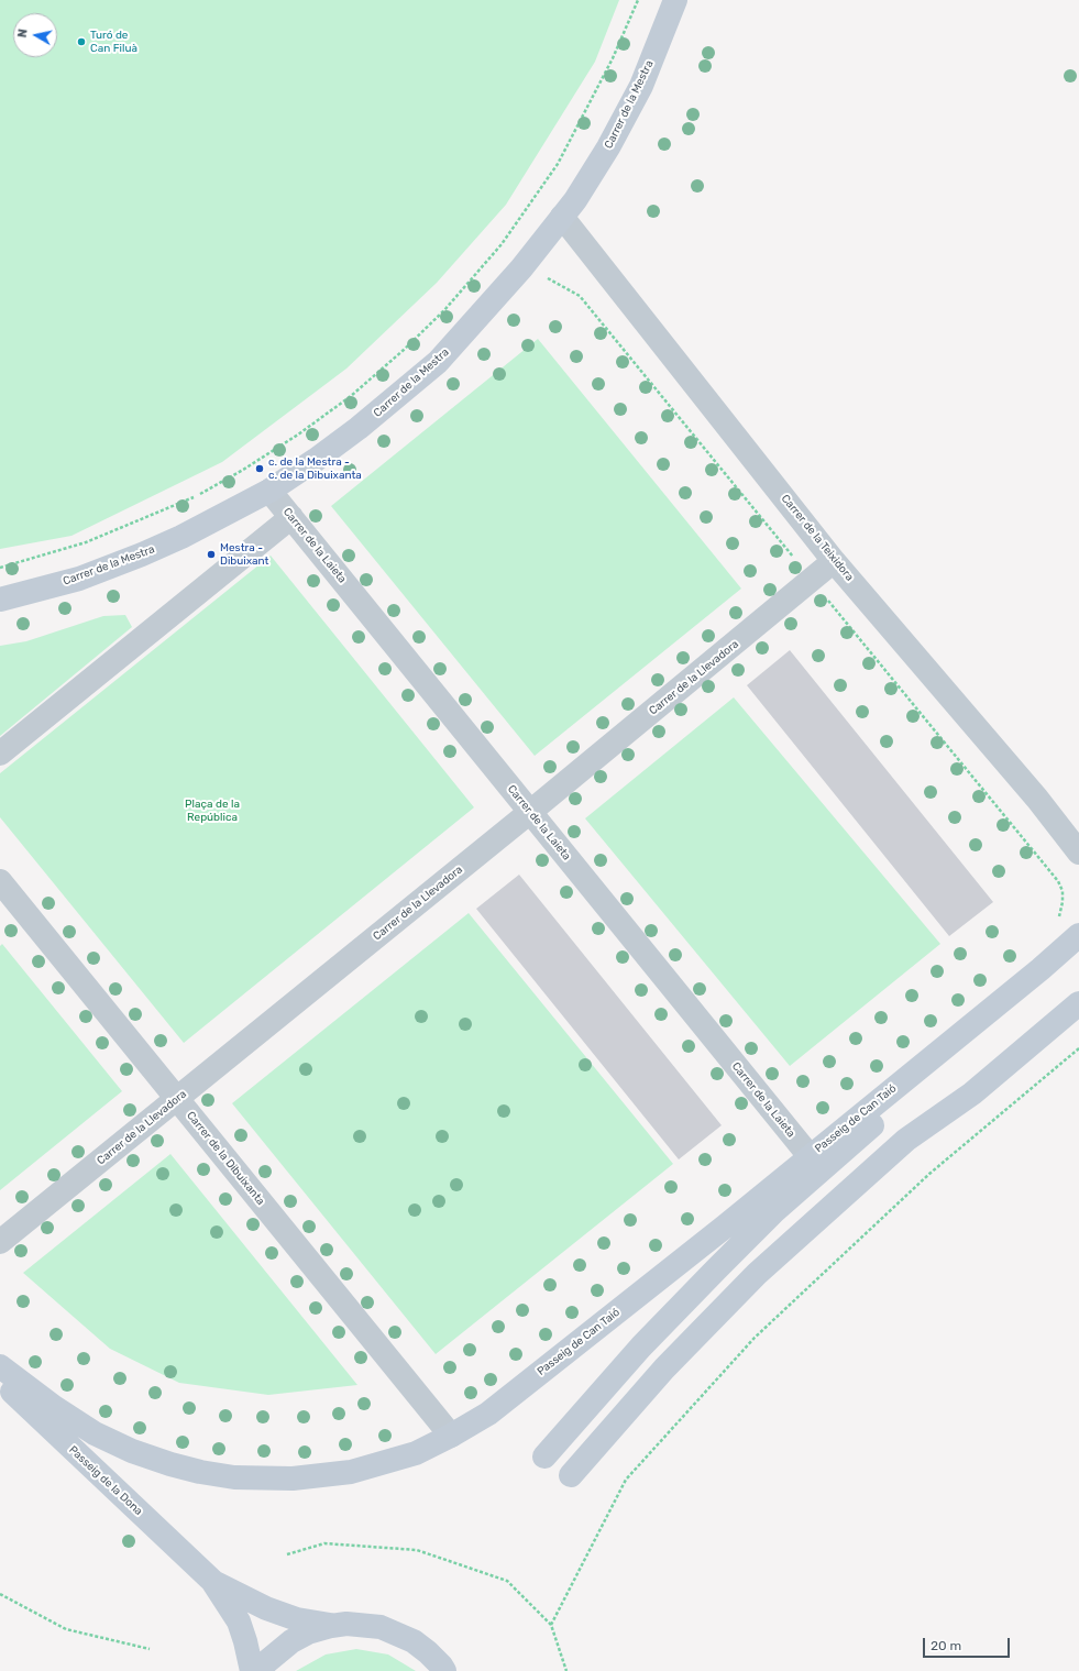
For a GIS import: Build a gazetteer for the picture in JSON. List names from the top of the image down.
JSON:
{
  "streets": {
    "main road": ["Carrer de la Mestra", "Passeig de Can Taió", "Passeig de la Dona"],
    "street": [
      "Carrer de la Teixidora",
      "Carrer de la Laieta",
      "Carrer de la Llevadora",
      "Carrer de la Dibuixanta"
    ]
  },
  "crossings": [
    ["Carrer de la Mestra", "Carrer de la Teixidora"],
    ["Carrer de la Mestra", "Carrer de la Laieta"],
    ["Carrer de la Teixidora", "Carrer de la Llevadora"],
    ["Carrer de la Laieta", "Carrer de la Llevadora"],
    ["Carrer de la Laieta", "Passeig de Can Taió"],
    ["Carrer de la Llevadora", "Carrer de la Dibuixanta"],
    ["Passeig de Can Taió", "Carrer de la Dibuixanta"]
  ],
  "parks": ["Plaça de la República"],
  "places": ["Turó de Can Filuà", "c. de la Mestra - c. de la Dibuixanta", "Mestra - Dibuixant"],
  "scale_bar": "20 m",
  "north": "left"
}
